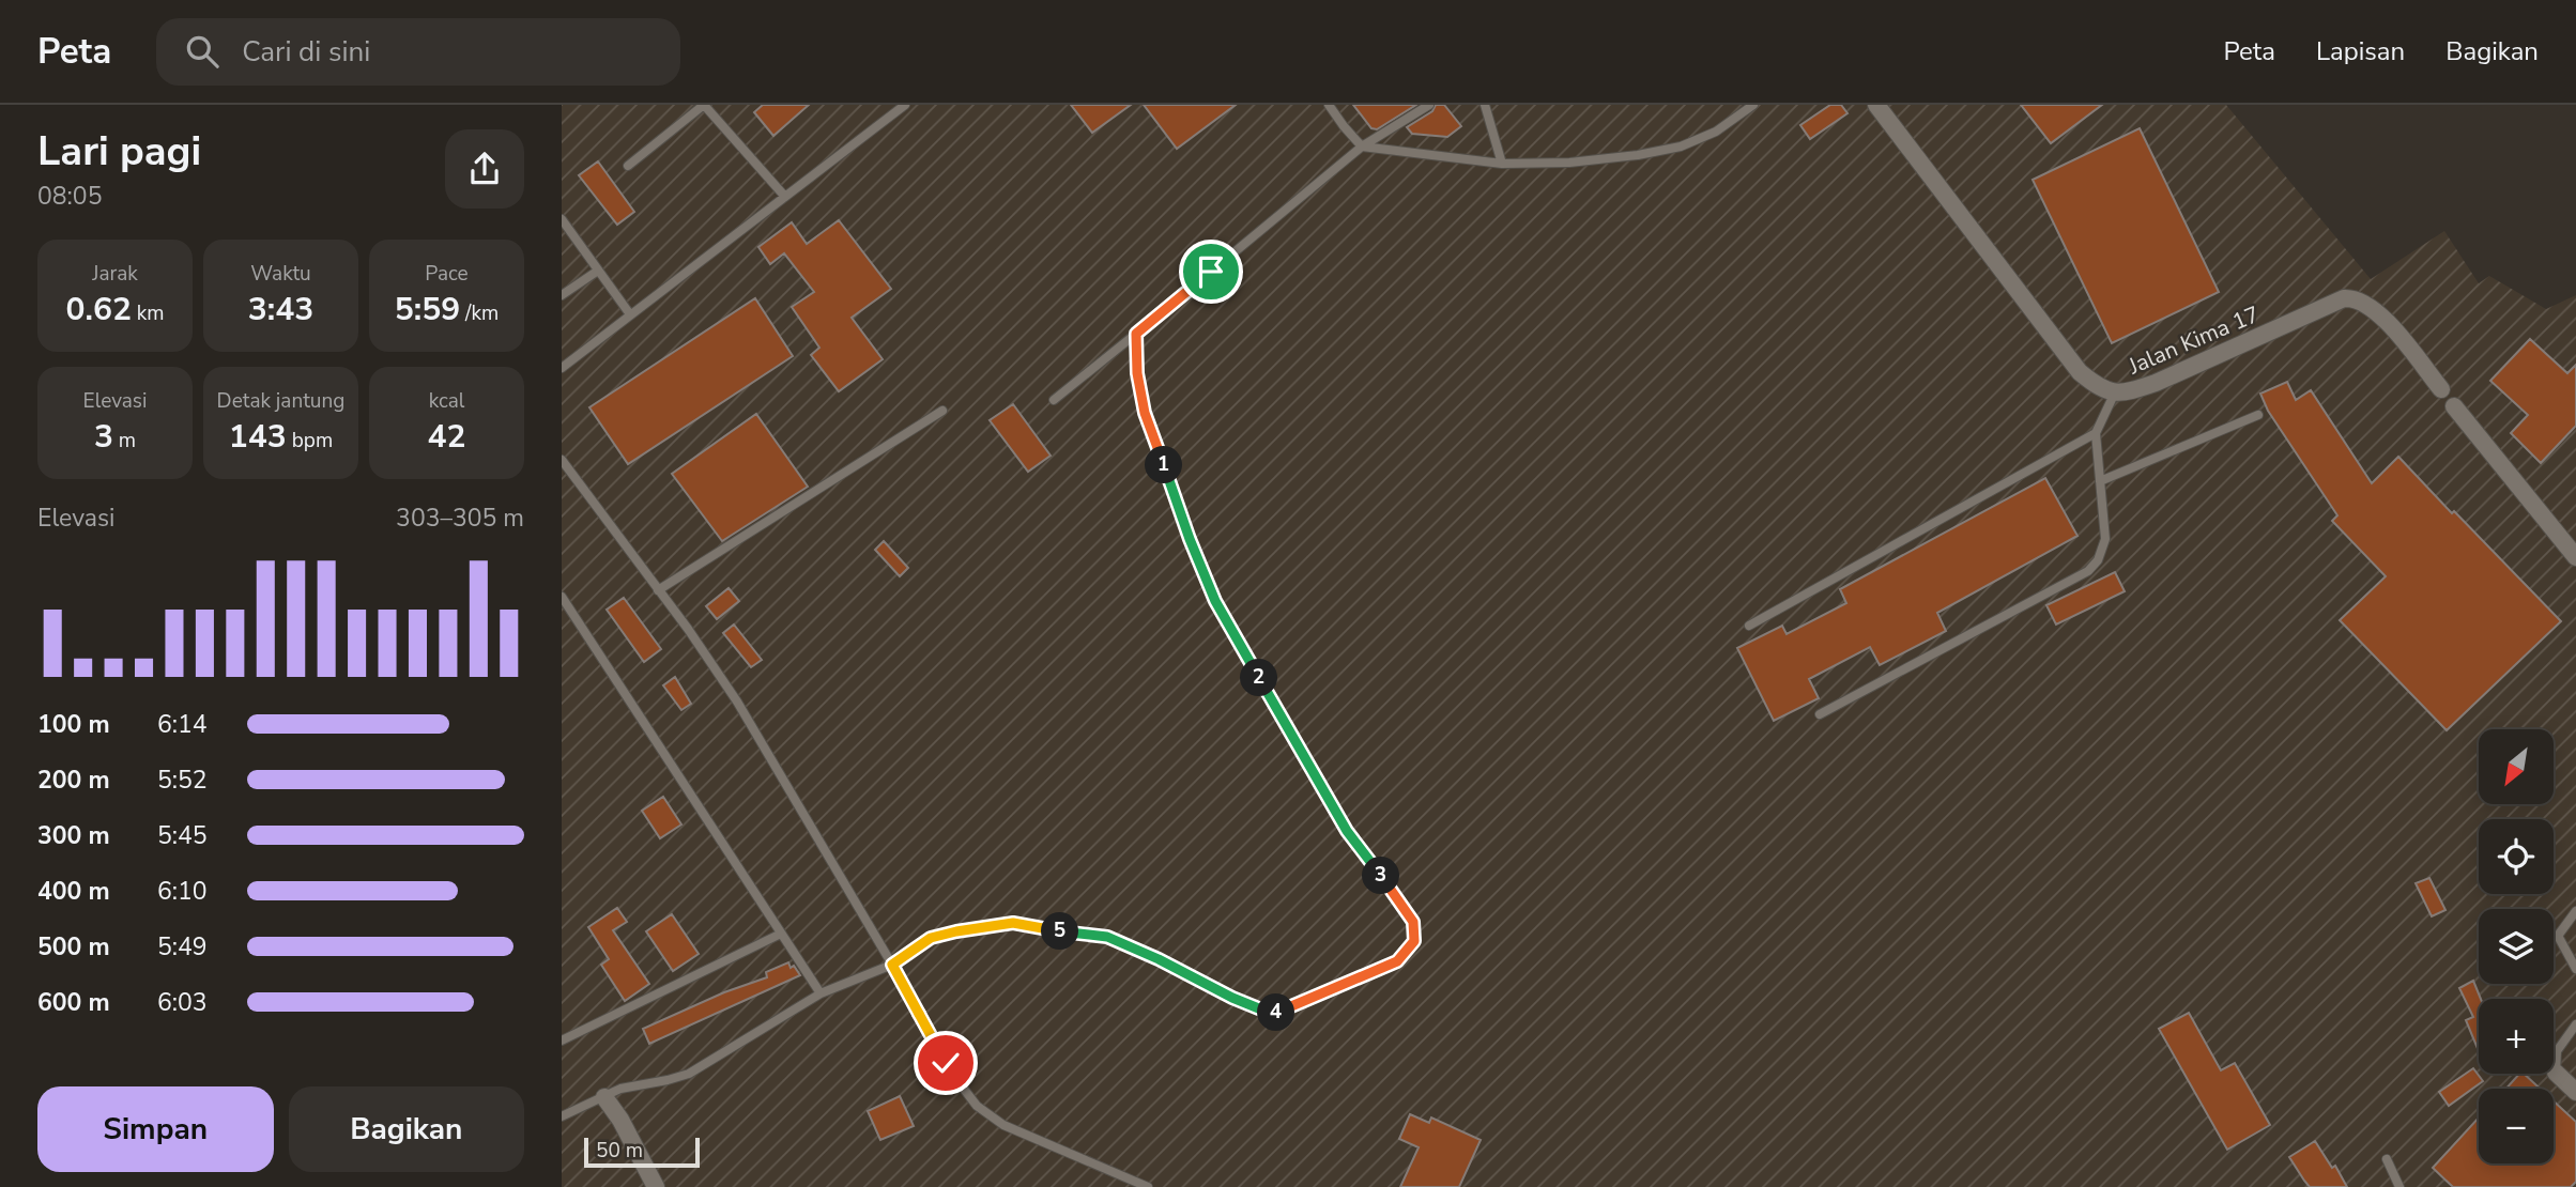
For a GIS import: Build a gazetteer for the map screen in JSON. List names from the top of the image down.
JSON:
{
  "streets": {
    "street": ["Jalan Kima 17"]
  },
  "scale_bar": "50 m",
  "north": "bottom left",
  "page": {
    "header": "Peta",
    "search": "Cari di sini",
    "nav": ["Peta", "Lapisan", "Bagikan"],
    "heading": ["Lari pagi", "08:05"],
    "stats": [
      ["Jarak", "0.62 km"],
      ["Waktu", "3:43"],
      ["Pace", "5:59 /km"],
      ["Elevasi", "3 m"],
      ["Detak jantung", "143 bpm"],
      ["kcal", "42"]
    ],
    "pins": [
      "1",
      "2",
      "3",
      "5",
      "4"
    ],
    "chart": ["Elevasi", "303–305 m"],
    "list": [
      {
        "name": "100 m",
        "note": "6:14"
      },
      {
        "name": "200 m",
        "note": "5:52"
      },
      {
        "name": "300 m",
        "note": "5:45"
      },
      {
        "name": "400 m",
        "note": "6:10"
      },
      {
        "name": "500 m",
        "note": "5:49"
      },
      {
        "name": "600 m",
        "note": "6:03"
      }
    ],
    "map_buttons": ["+", "−"],
    "buttons": ["Simpan", "Bagikan"],
    "scale": "50 m"
  }
}
